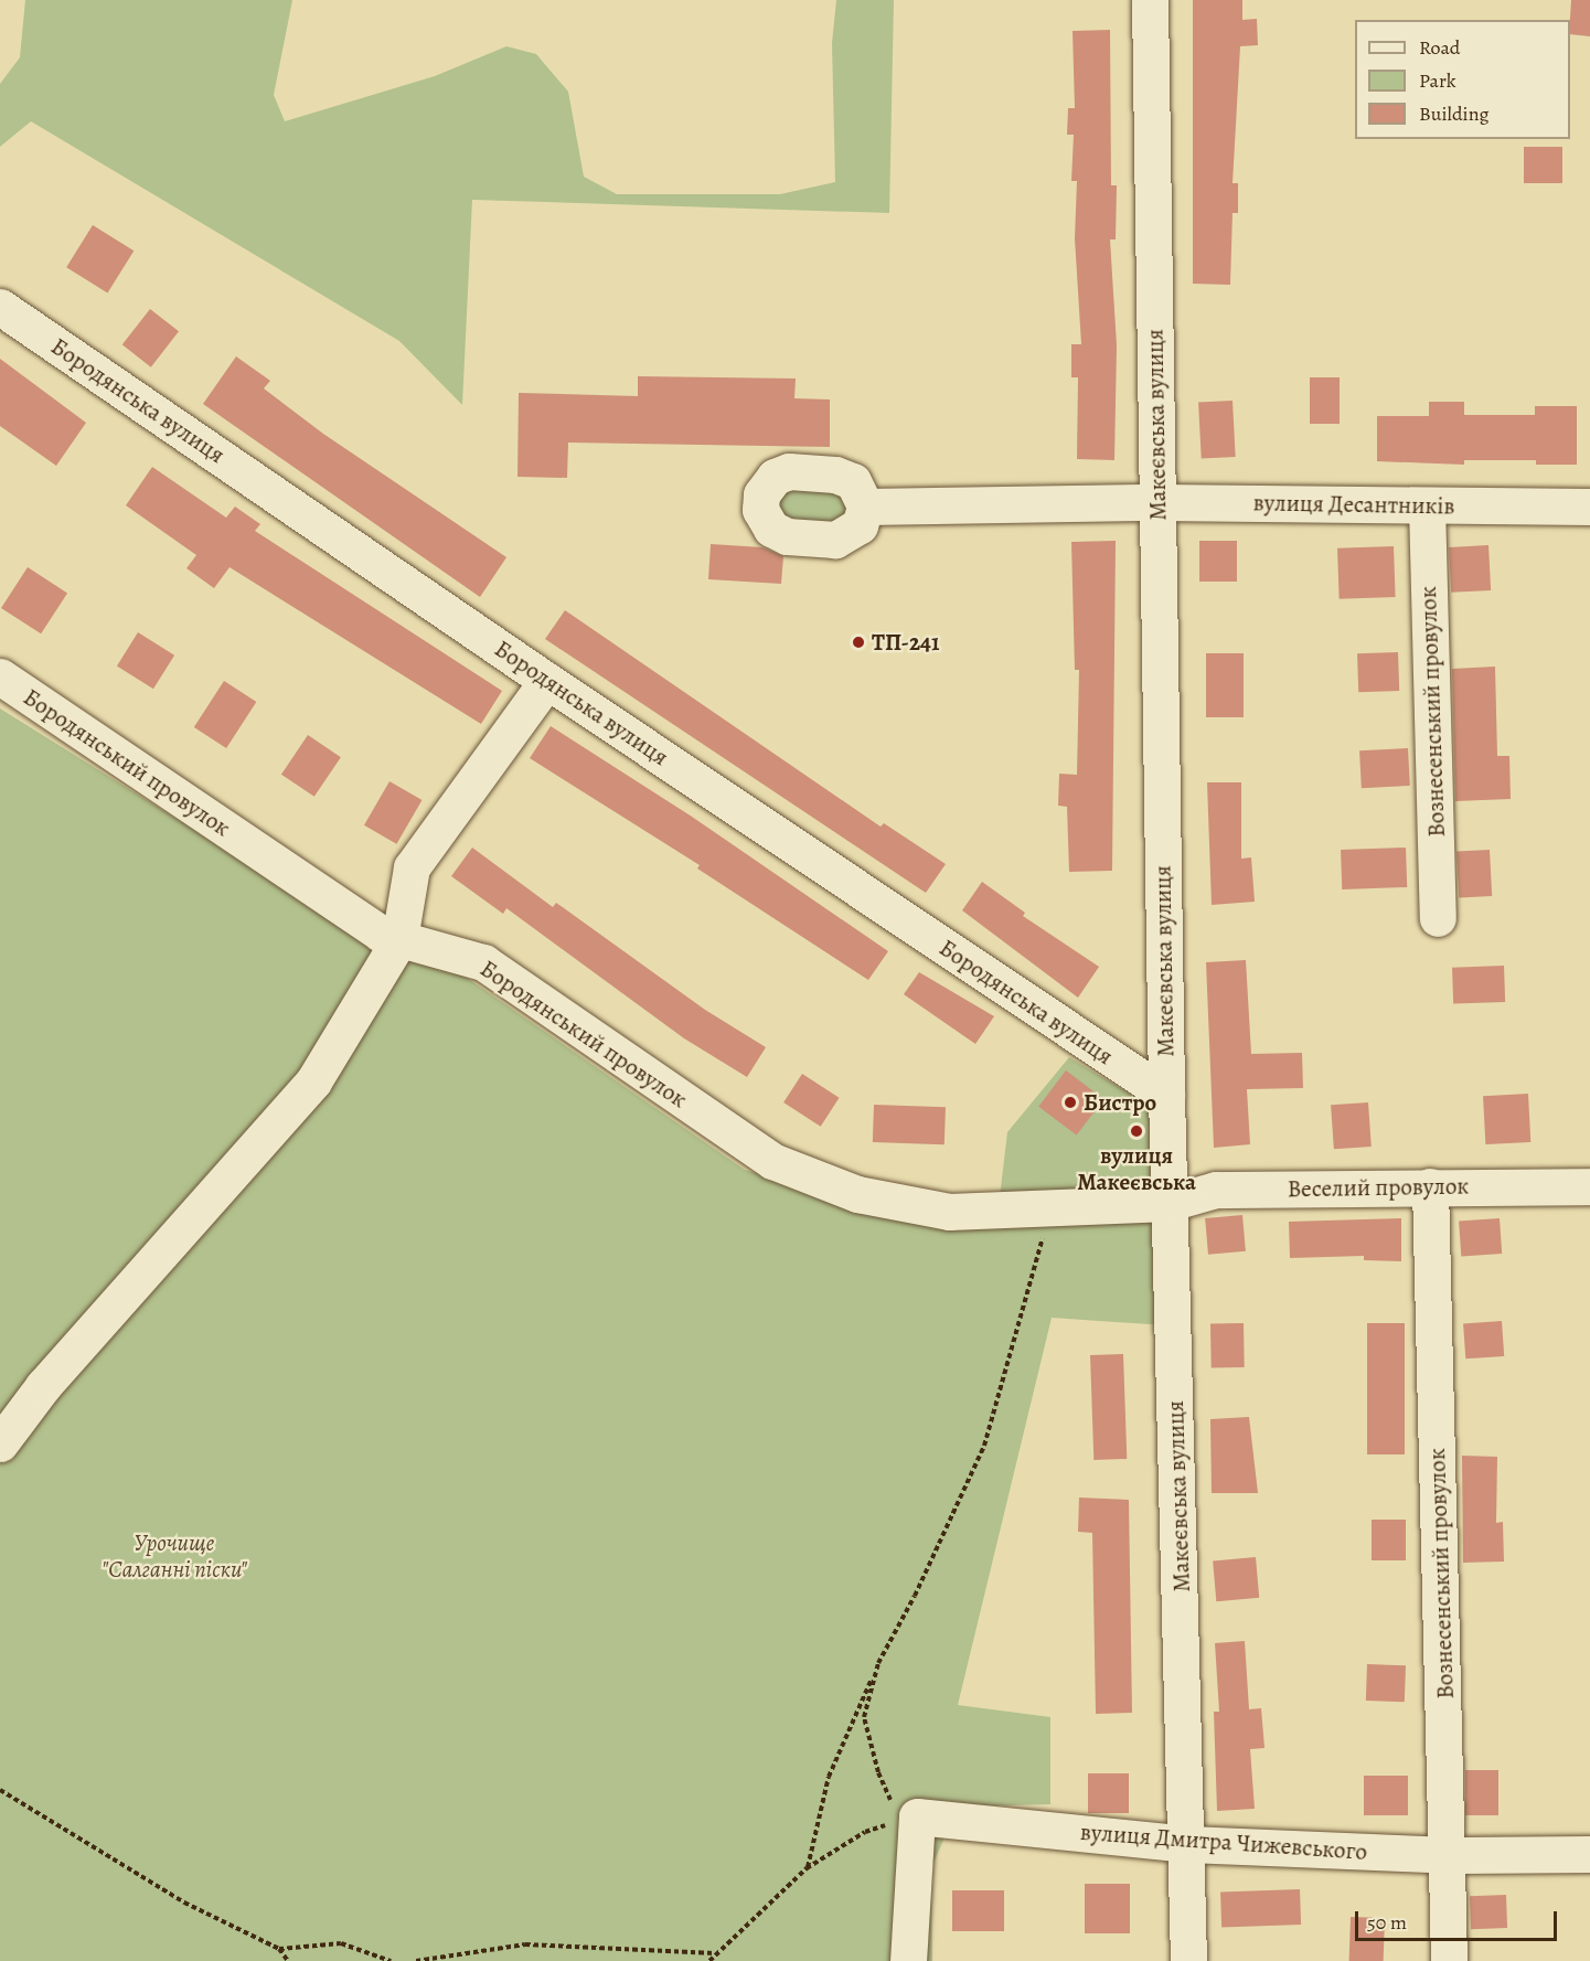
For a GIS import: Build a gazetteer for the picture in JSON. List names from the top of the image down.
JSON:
{
  "streets": {
    "street": [
      "Бородянська вулиця",
      "Макеєвська вулиця",
      "вулиця Десантників",
      "Вознесенський провулок",
      "Бородянський провулок",
      "Веселий провулок",
      "вулиця Дмитра Чижевського"
    ]
  },
  "crossings": [
    ["Бородянська вулиця", "Макеєвська вулиця"],
    ["Макеєвська вулиця", "вулиця Десантників"],
    ["Макеєвська вулиця", "Веселий провулок"],
    ["Макеєвська вулиця", "вулиця Дмитра Чижевського"],
    ["вулиця Десантників", "Вознесенський провулок"],
    ["Вознесенський провулок", "Веселий провулок"],
    ["Вознесенський провулок", "вулиця Дмитра Чижевського"],
    ["Бородянський провулок", "Веселий провулок"]
  ],
  "parks": ["Урочище \"Салганні піски\""],
  "places": ["ТП-241", "Бистро", "вулиця Макеєвська"],
  "legend": ["Road", "Park", "Building"],
  "scale_bar": "50 m"
}
